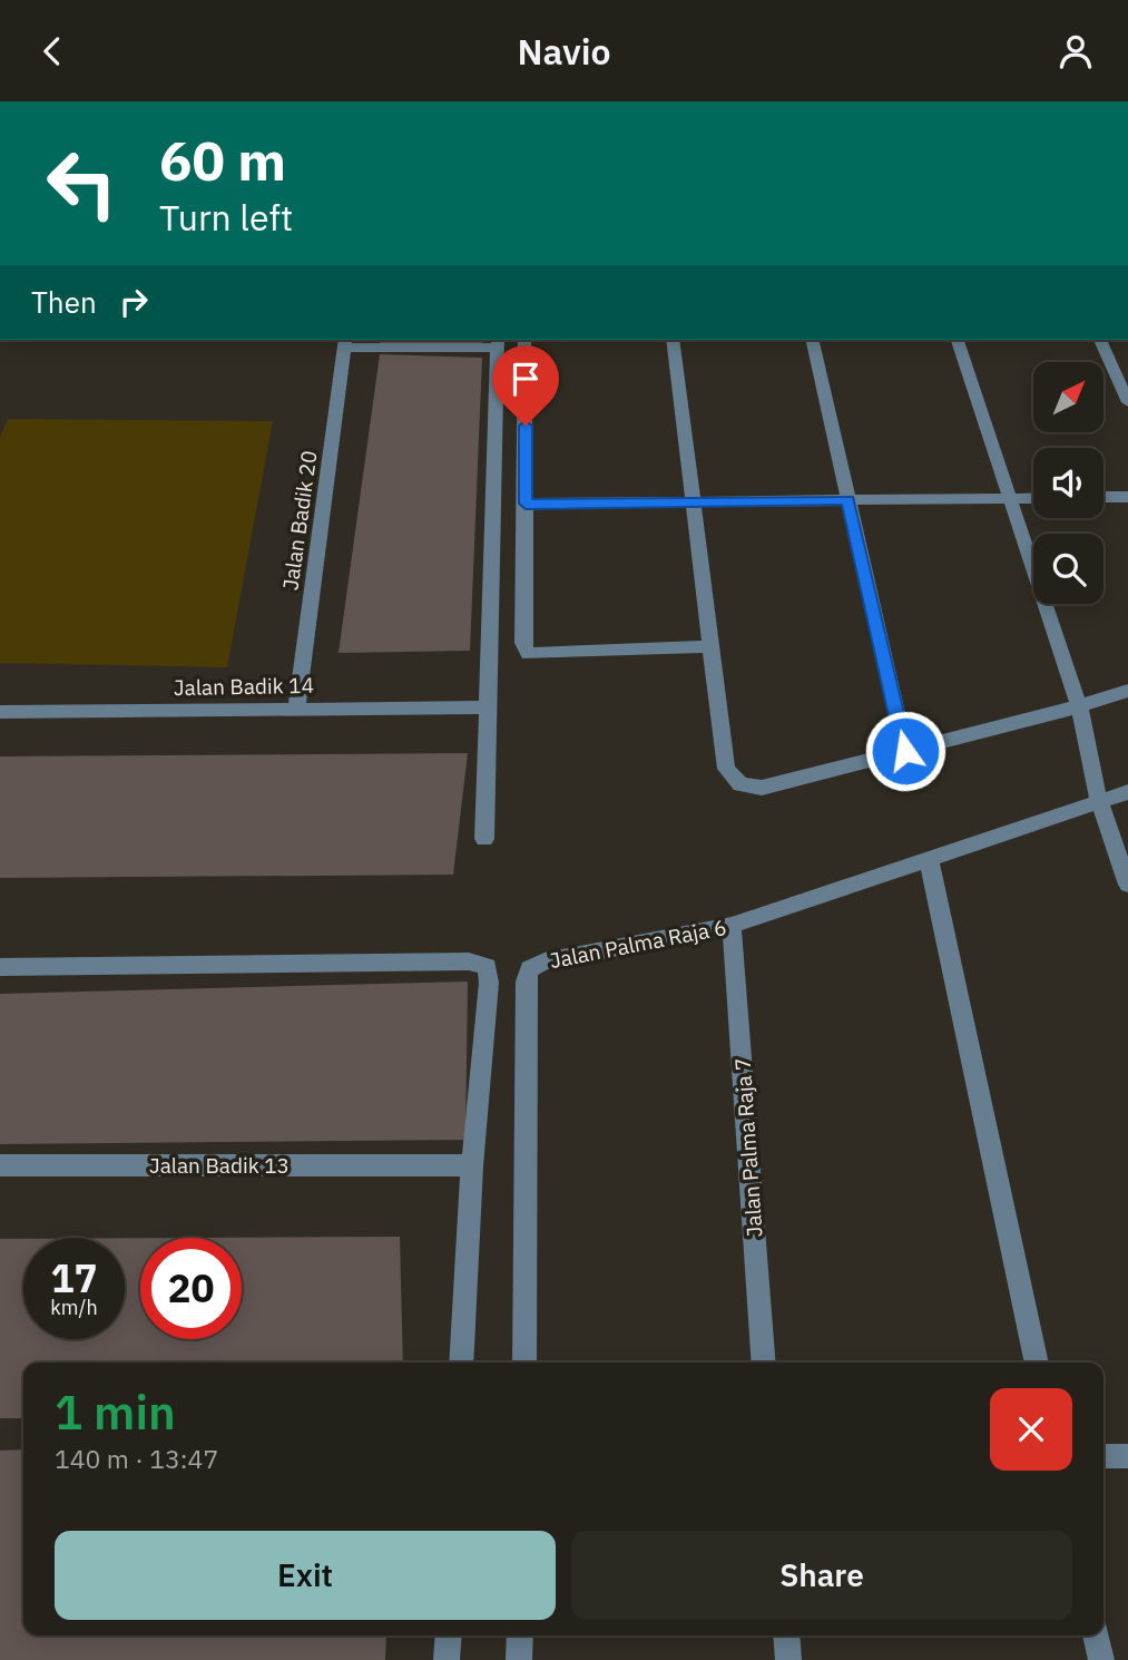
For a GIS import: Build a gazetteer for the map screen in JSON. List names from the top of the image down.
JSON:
{
  "streets": {
    "street": [
      "Jalan Badik 20",
      "Jalan Badik 14",
      "Jalan Palma Raja 6",
      "Jalan Palma Raja 7",
      "Jalan Badik 13"
    ]
  },
  "crossings": [
    ["Jalan Badik 20", "Jalan Badik 14"],
    ["Jalan Palma Raja 6", "Jalan Palma Raja 7"]
  ],
  "north": "top right",
  "page": {
    "header": "Navio",
    "turn": ["60 m", "Turn left"],
    "then": "Then",
    "speed": "17 km/h",
    "limit": "20",
    "heading": ["1 min", "140 m · 13:47"],
    "buttons": ["Exit", "Share"]
  }
}
